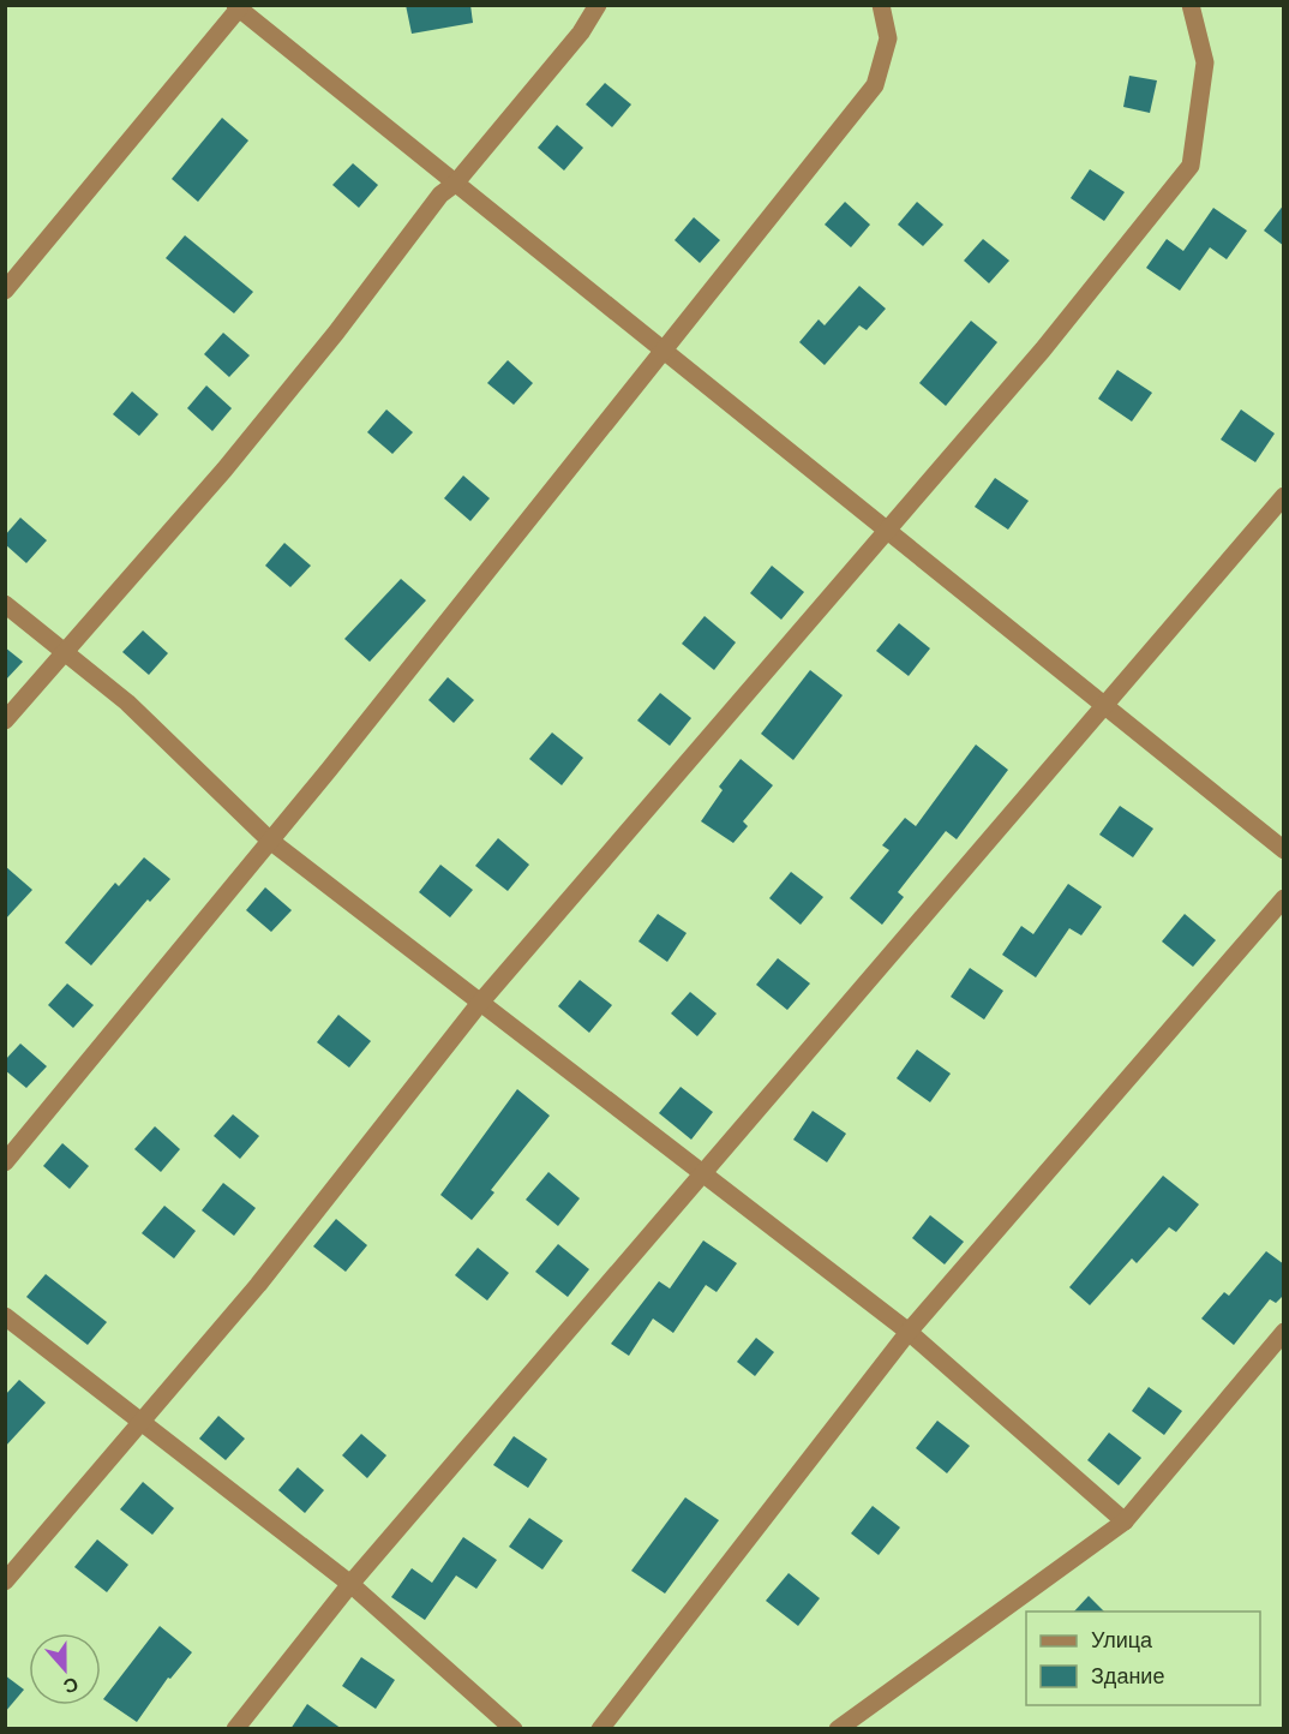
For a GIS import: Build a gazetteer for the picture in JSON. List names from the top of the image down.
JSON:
{
  "legend": ["Улица", "Здание"],
  "north": "bottom"
}
